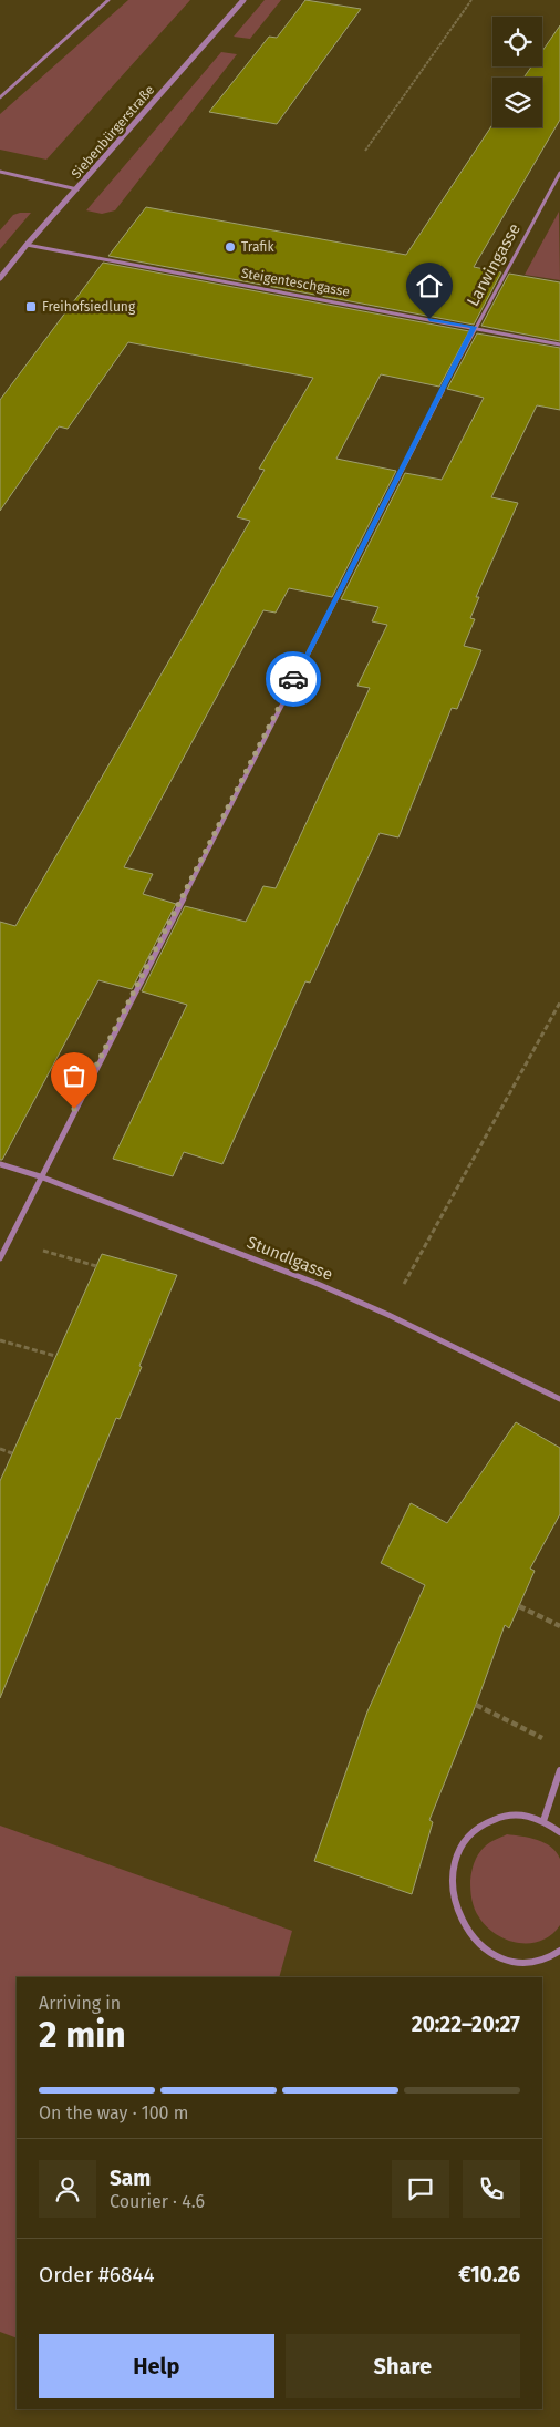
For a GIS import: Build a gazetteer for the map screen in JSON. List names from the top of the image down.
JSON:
{
  "streets": {
    "street": [
      "Siebenbürgerstraße",
      "Larwingasse",
      "Steigenteschgasse",
      "Stundlgasse"
    ]
  },
  "crossings": [
    ["Siebenbürgerstraße", "Steigenteschgasse"],
    ["Larwingasse", "Steigenteschgasse"],
    ["Larwingasse", "Stundlgasse"]
  ],
  "places": {
    "other": ["Trafik"],
    "transit": ["Freihofsiedlung"]
  },
  "page": {
    "heading": ["2 min", "Arriving in", "20:22–20:27"],
    "panel": [
      "Sam",
      "Courier · 4.6",
      "Order #6844",
      "€10.26"
    ],
    "bar": "On the way · 100 m",
    "buttons": ["Help", "Share"]
  }
}
